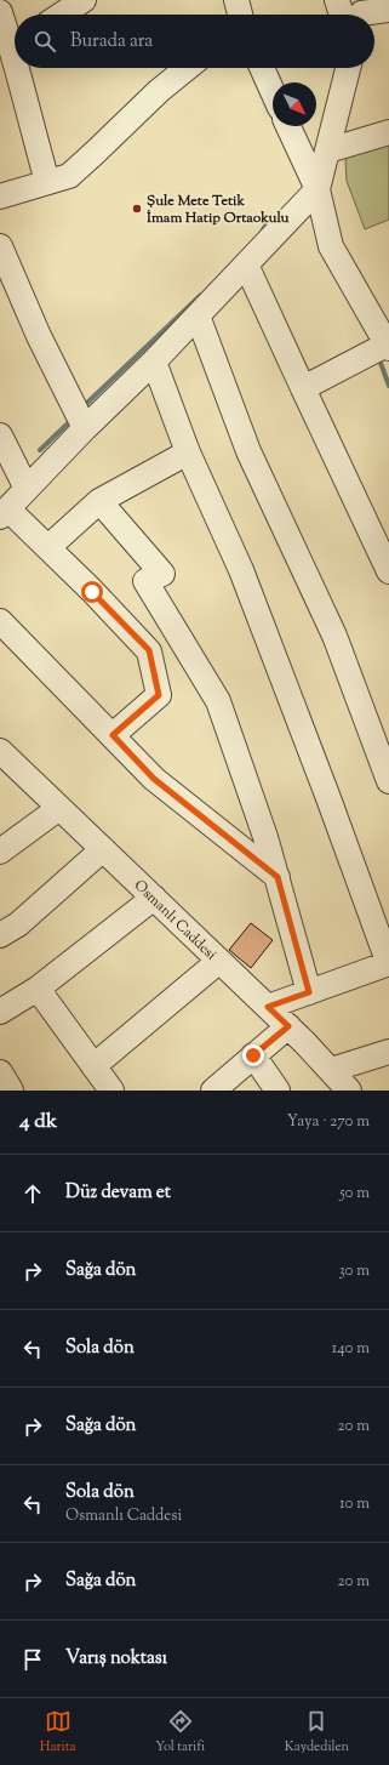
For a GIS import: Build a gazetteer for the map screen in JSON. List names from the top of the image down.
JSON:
{
  "streets": {
    "street": ["Osmanlı Caddesi"]
  },
  "places": ["Şule Mete Tetik İmam Hatip Ortaokulu"],
  "north": "bottom right",
  "page": {
    "search": "Burada ara",
    "heading": ["4 dk", "Yaya · 270 m"],
    "list": [
      ["Düz devam et", "50 m"],
      ["Sağa dön", "30 m"],
      ["Sola dön", "140 m"],
      ["Sağa dön", "20 m"],
      ["Sola dön", "Osmanlı Caddesi", "10 m"],
      ["Sağa dön", "20 m"],
      "Varış noktası"
    ],
    "nav": ["Harita", "Yol tarifi", "Kaydedilen"]
  }
}
